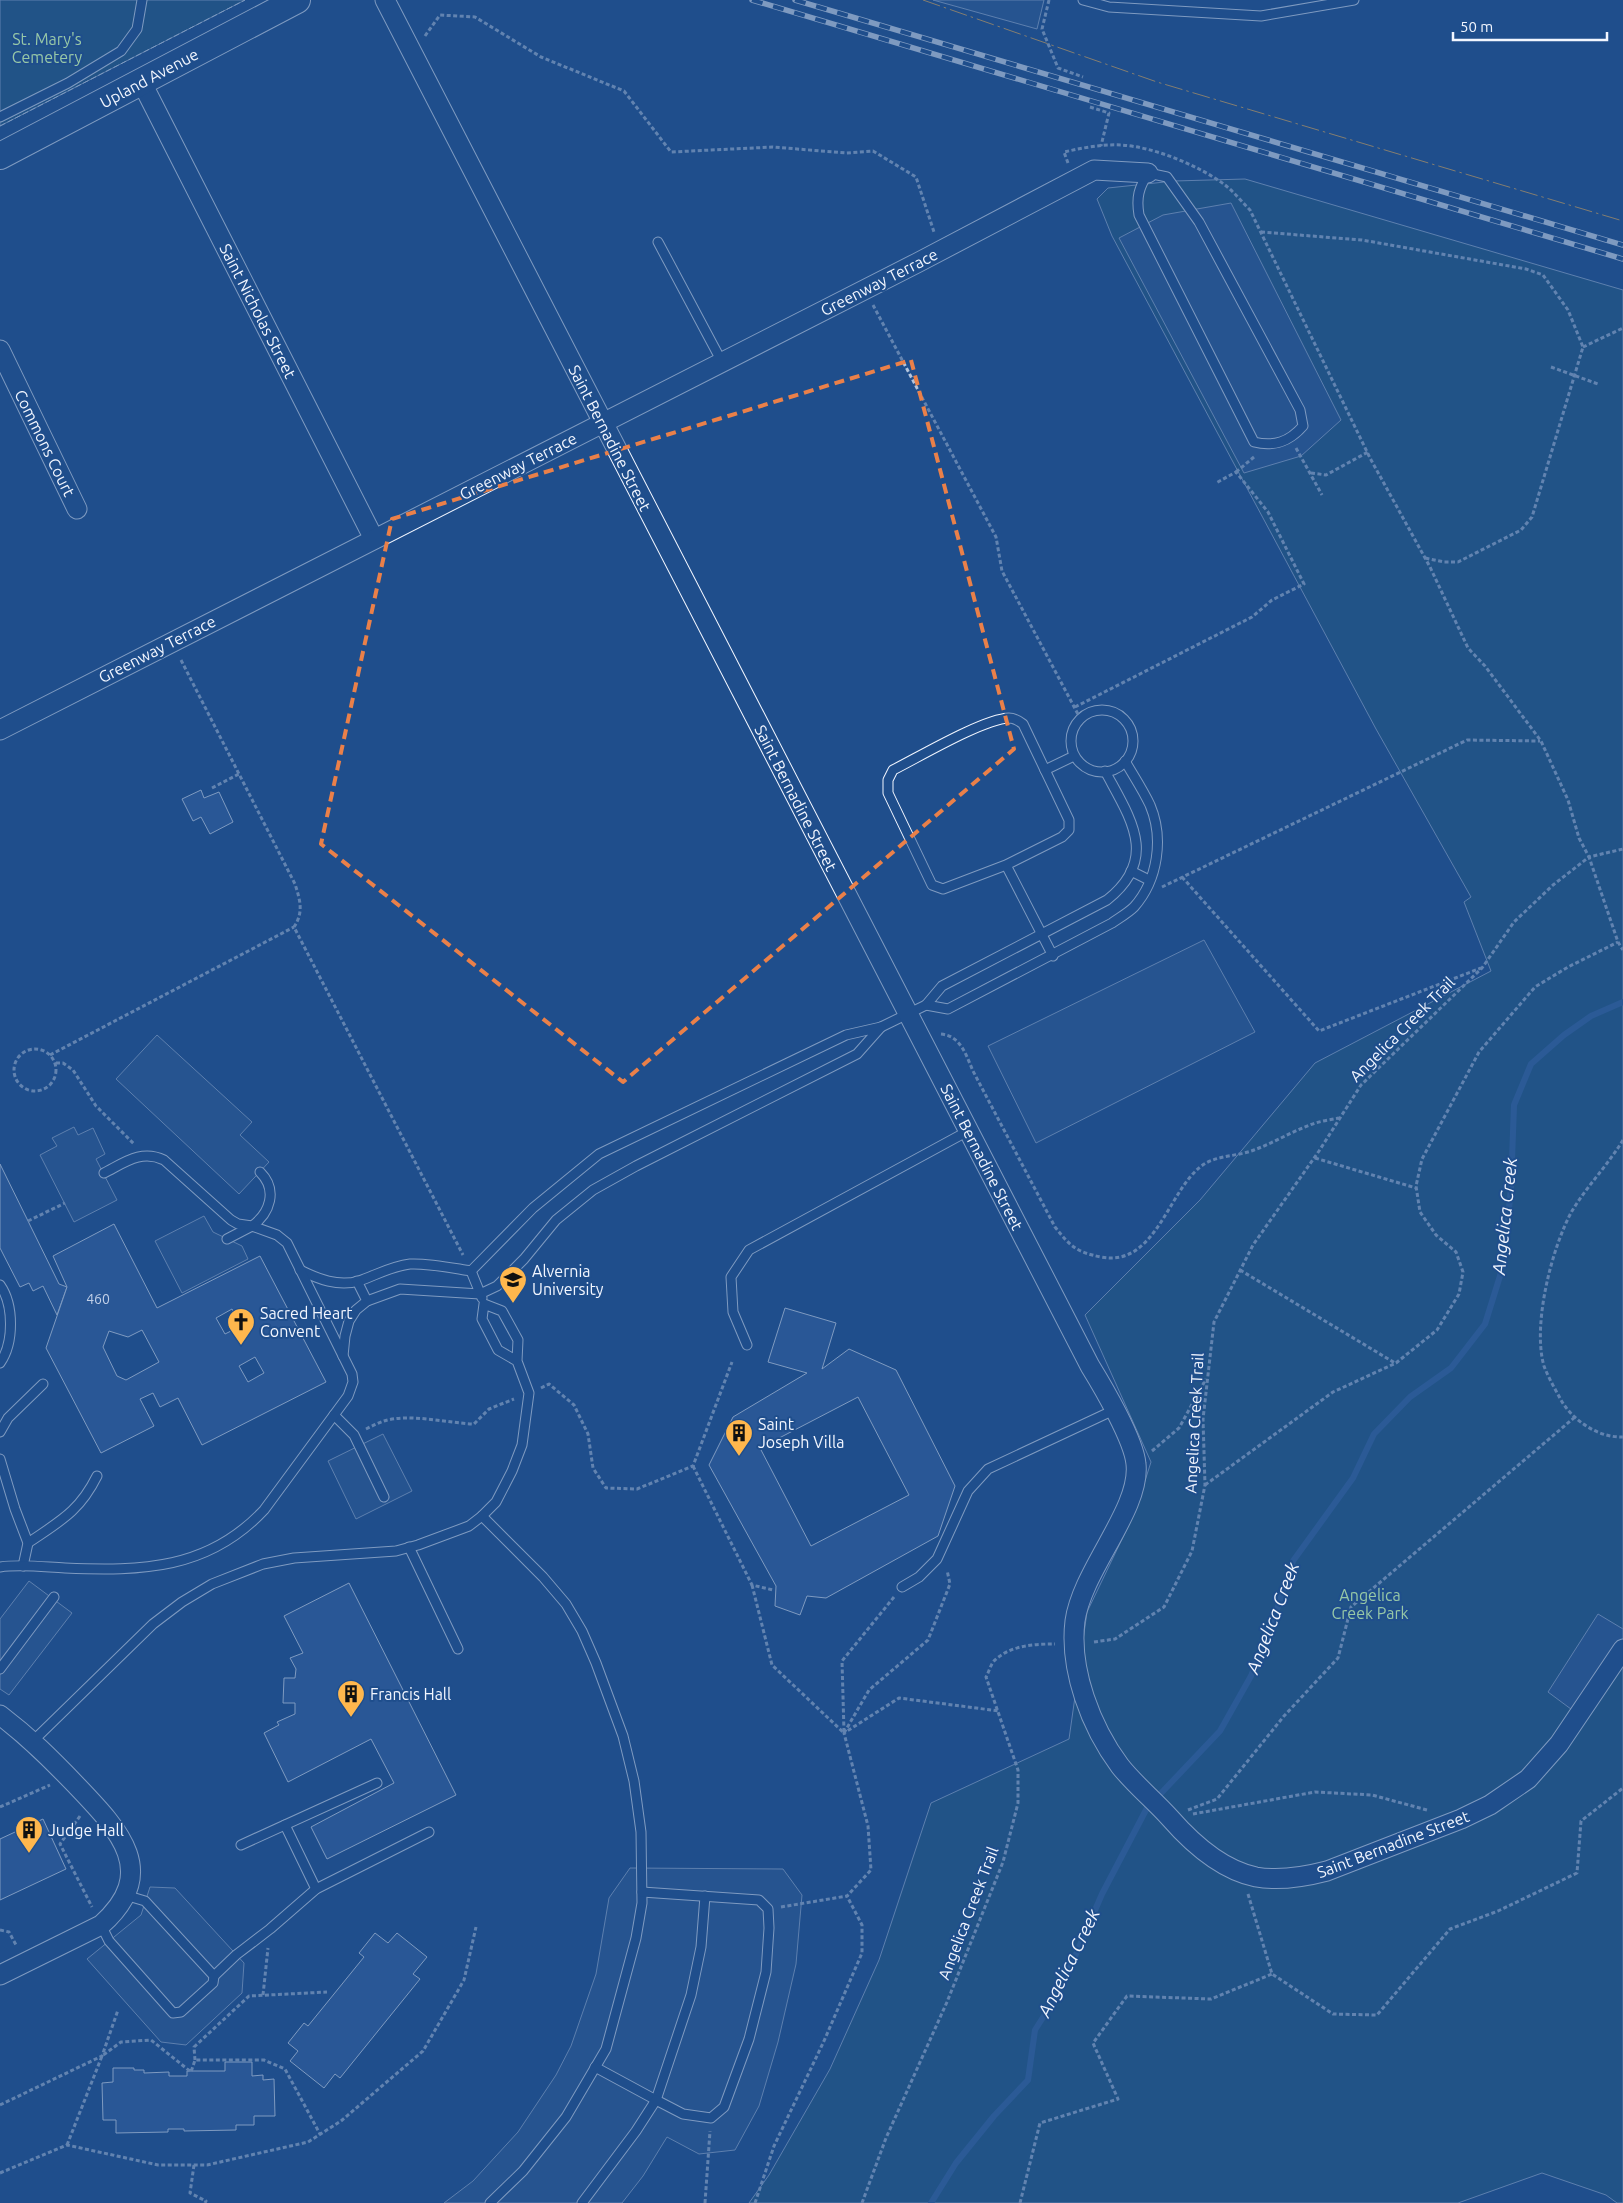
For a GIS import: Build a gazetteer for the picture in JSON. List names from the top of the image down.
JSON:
{
  "streets": {
    "street": [
      "Upland Avenue",
      "Greenway Terrace",
      "Saint Nicholas Street",
      "Saint Bernadine Street",
      "Commons Court"
    ],
    "path": ["Angelica Creek Trail"]
  },
  "crossings": [
    ["Upland Avenue", "Saint Nicholas Street"],
    ["Greenway Terrace", "Saint Nicholas Street"],
    ["Greenway Terrace", "Saint Bernadine Street"],
    ["Saint Bernadine Street", "Angelica Creek Trail"]
  ],
  "water": ["Angelica Creek"],
  "parks": ["St. Mary's Cemetery", "Angelica Creek Park"],
  "places": {
    "school or university": ["Alvernia University"],
    "church": ["Sacred Heart Convent"],
    "building": ["Saint Joseph Villa", "Francis Hall", "Judge Hall"]
  },
  "house_numbers": ["460"],
  "scale_bar": "50 m"
}
